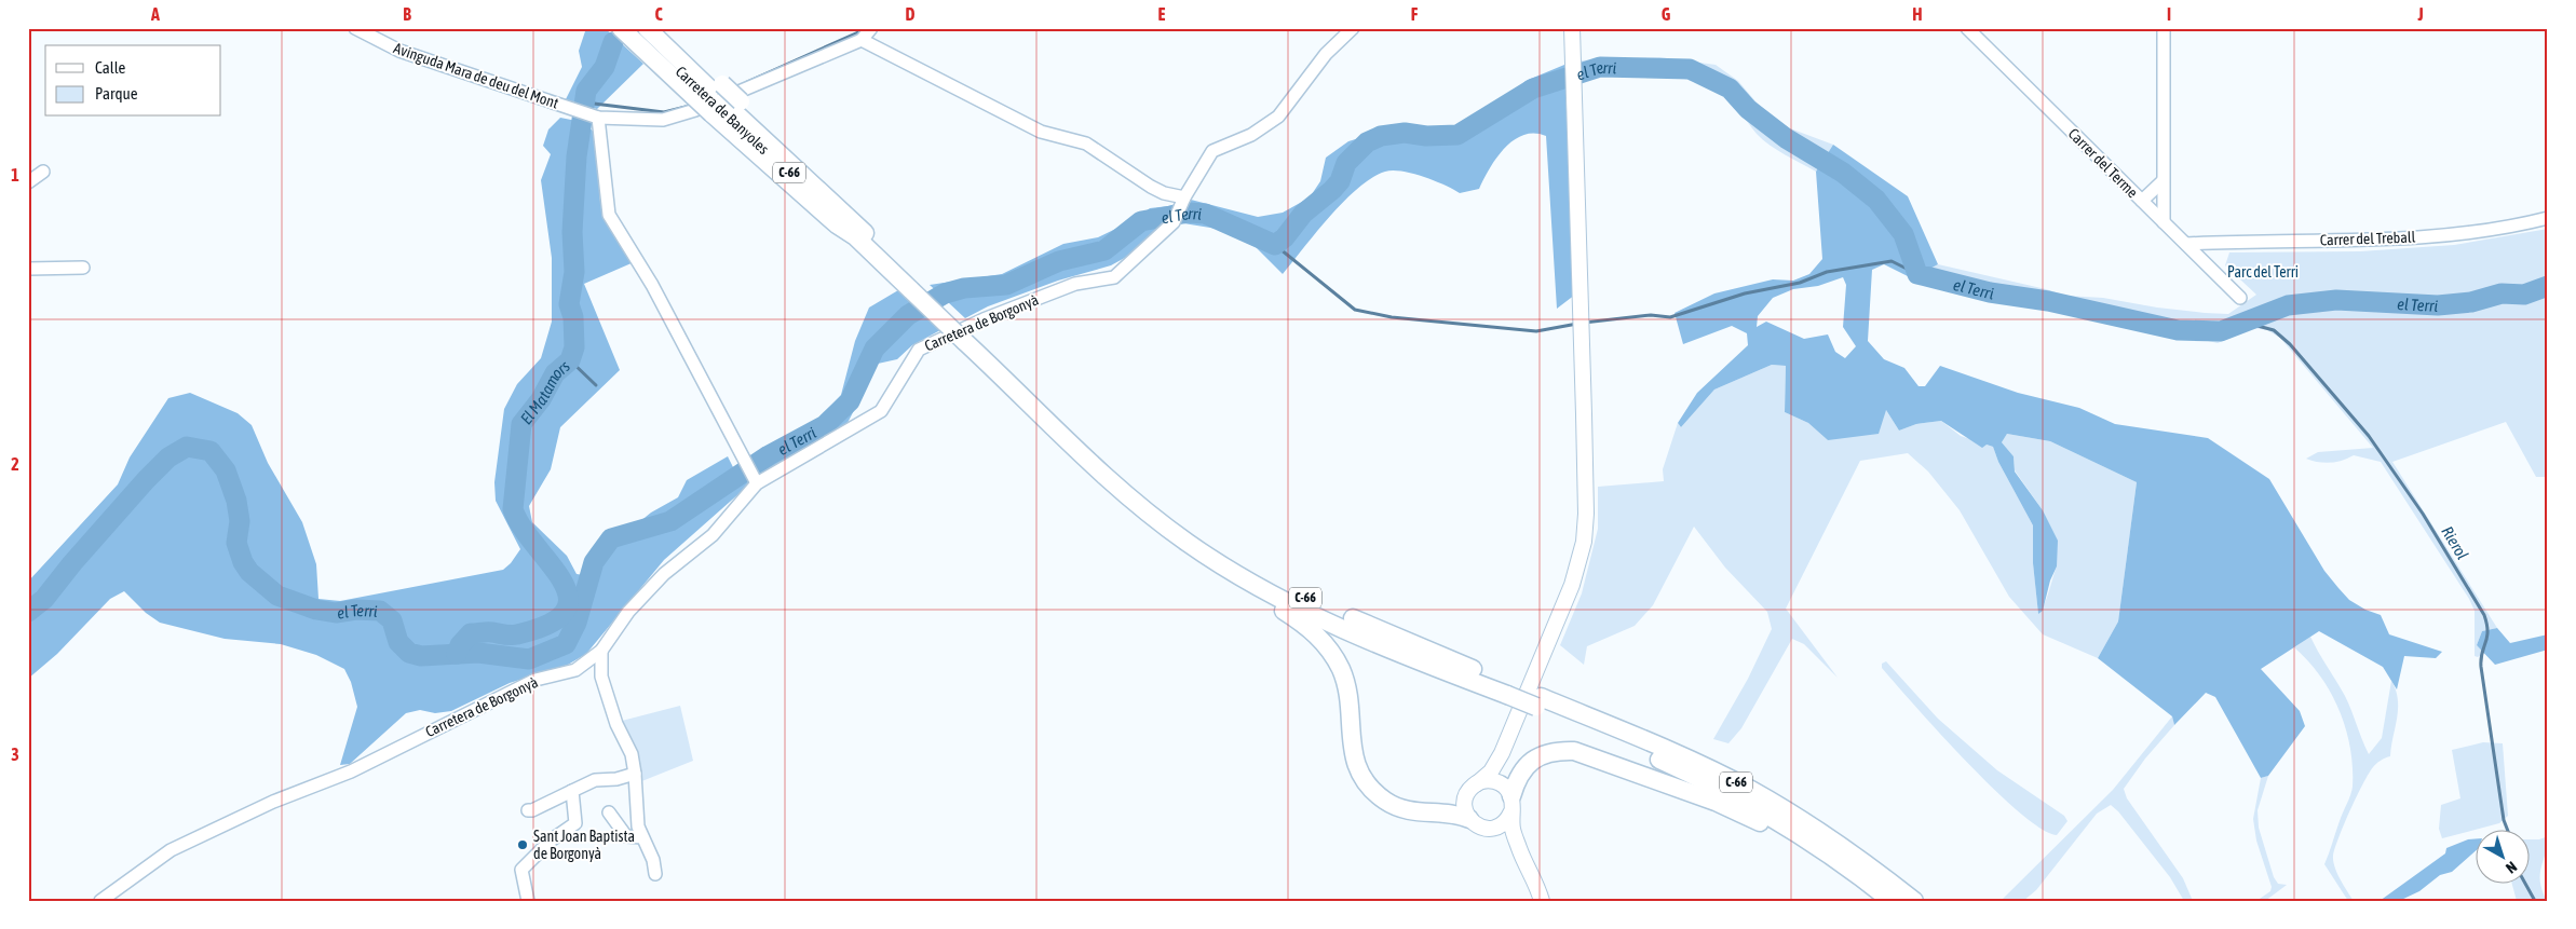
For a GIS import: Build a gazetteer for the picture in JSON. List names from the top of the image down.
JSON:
{
  "streets": {
    "highway": ["Carretera de Banyoles", "C-66"],
    "street": [
      "Avinguda Mara de deu del Mont",
      "Carrer del Terme",
      "Carrer del Treball",
      "Carretera de Borgonyà"
    ]
  },
  "crossings": [
    ["Carretera de Banyoles", "C-66"],
    ["Carrer del Terme", "Carrer del Treball"]
  ],
  "water": ["el Terri", "El Matamors", "Rierol"],
  "parks": ["Parc del Terri"],
  "places": ["Sant Joan Baptista de Borgonyà"],
  "legend": ["Calle", "Parque"],
  "north": "bottom right",
  "grid": {
    "columns": [
      "A",
      "B",
      "C",
      "D",
      "E",
      "F",
      "G",
      "H",
      "I",
      "J"
    ],
    "rows": ["1", "2", "3"]
  }
}
